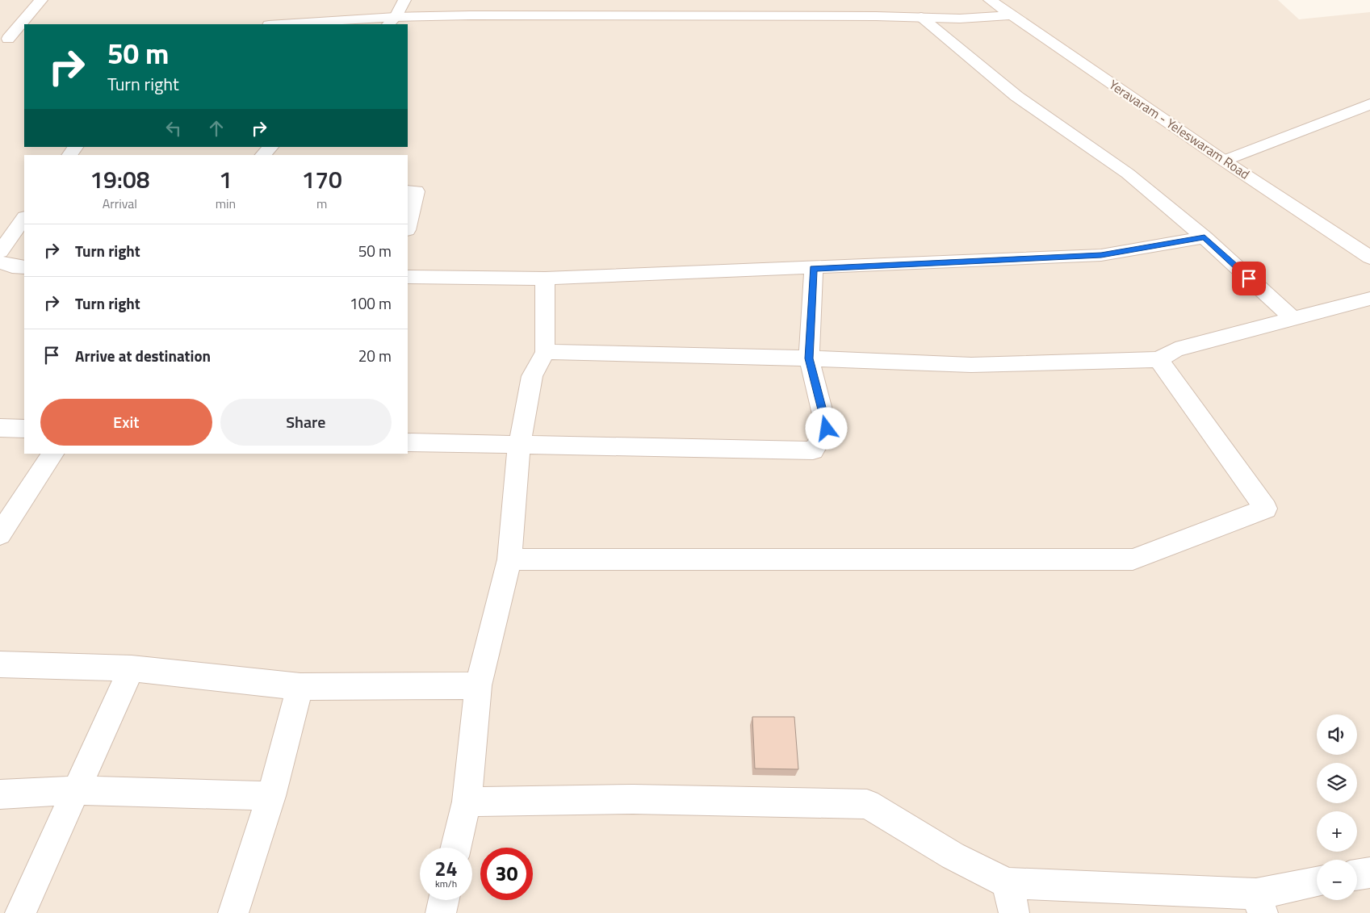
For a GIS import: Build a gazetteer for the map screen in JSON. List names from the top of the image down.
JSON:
{
  "streets": {
    "street": ["Yeravaram - Yeleswaram Road"]
  },
  "page": {
    "turn": ["50 m", "Turn right"],
    "eta": [
      "19:08",
      "Arrival",
      "1",
      "min",
      "170",
      "m"
    ],
    "list": [
      {
        "name": "Turn right",
        "value": "50 m"
      },
      {
        "name": "Turn right",
        "value": "100 m"
      },
      {
        "name": "Arrive at destination",
        "value": "20 m"
      }
    ],
    "buttons": ["Exit", "Share"],
    "map_buttons": ["+", "−"],
    "speed": "24 km/h",
    "limit": "30"
  }
}
